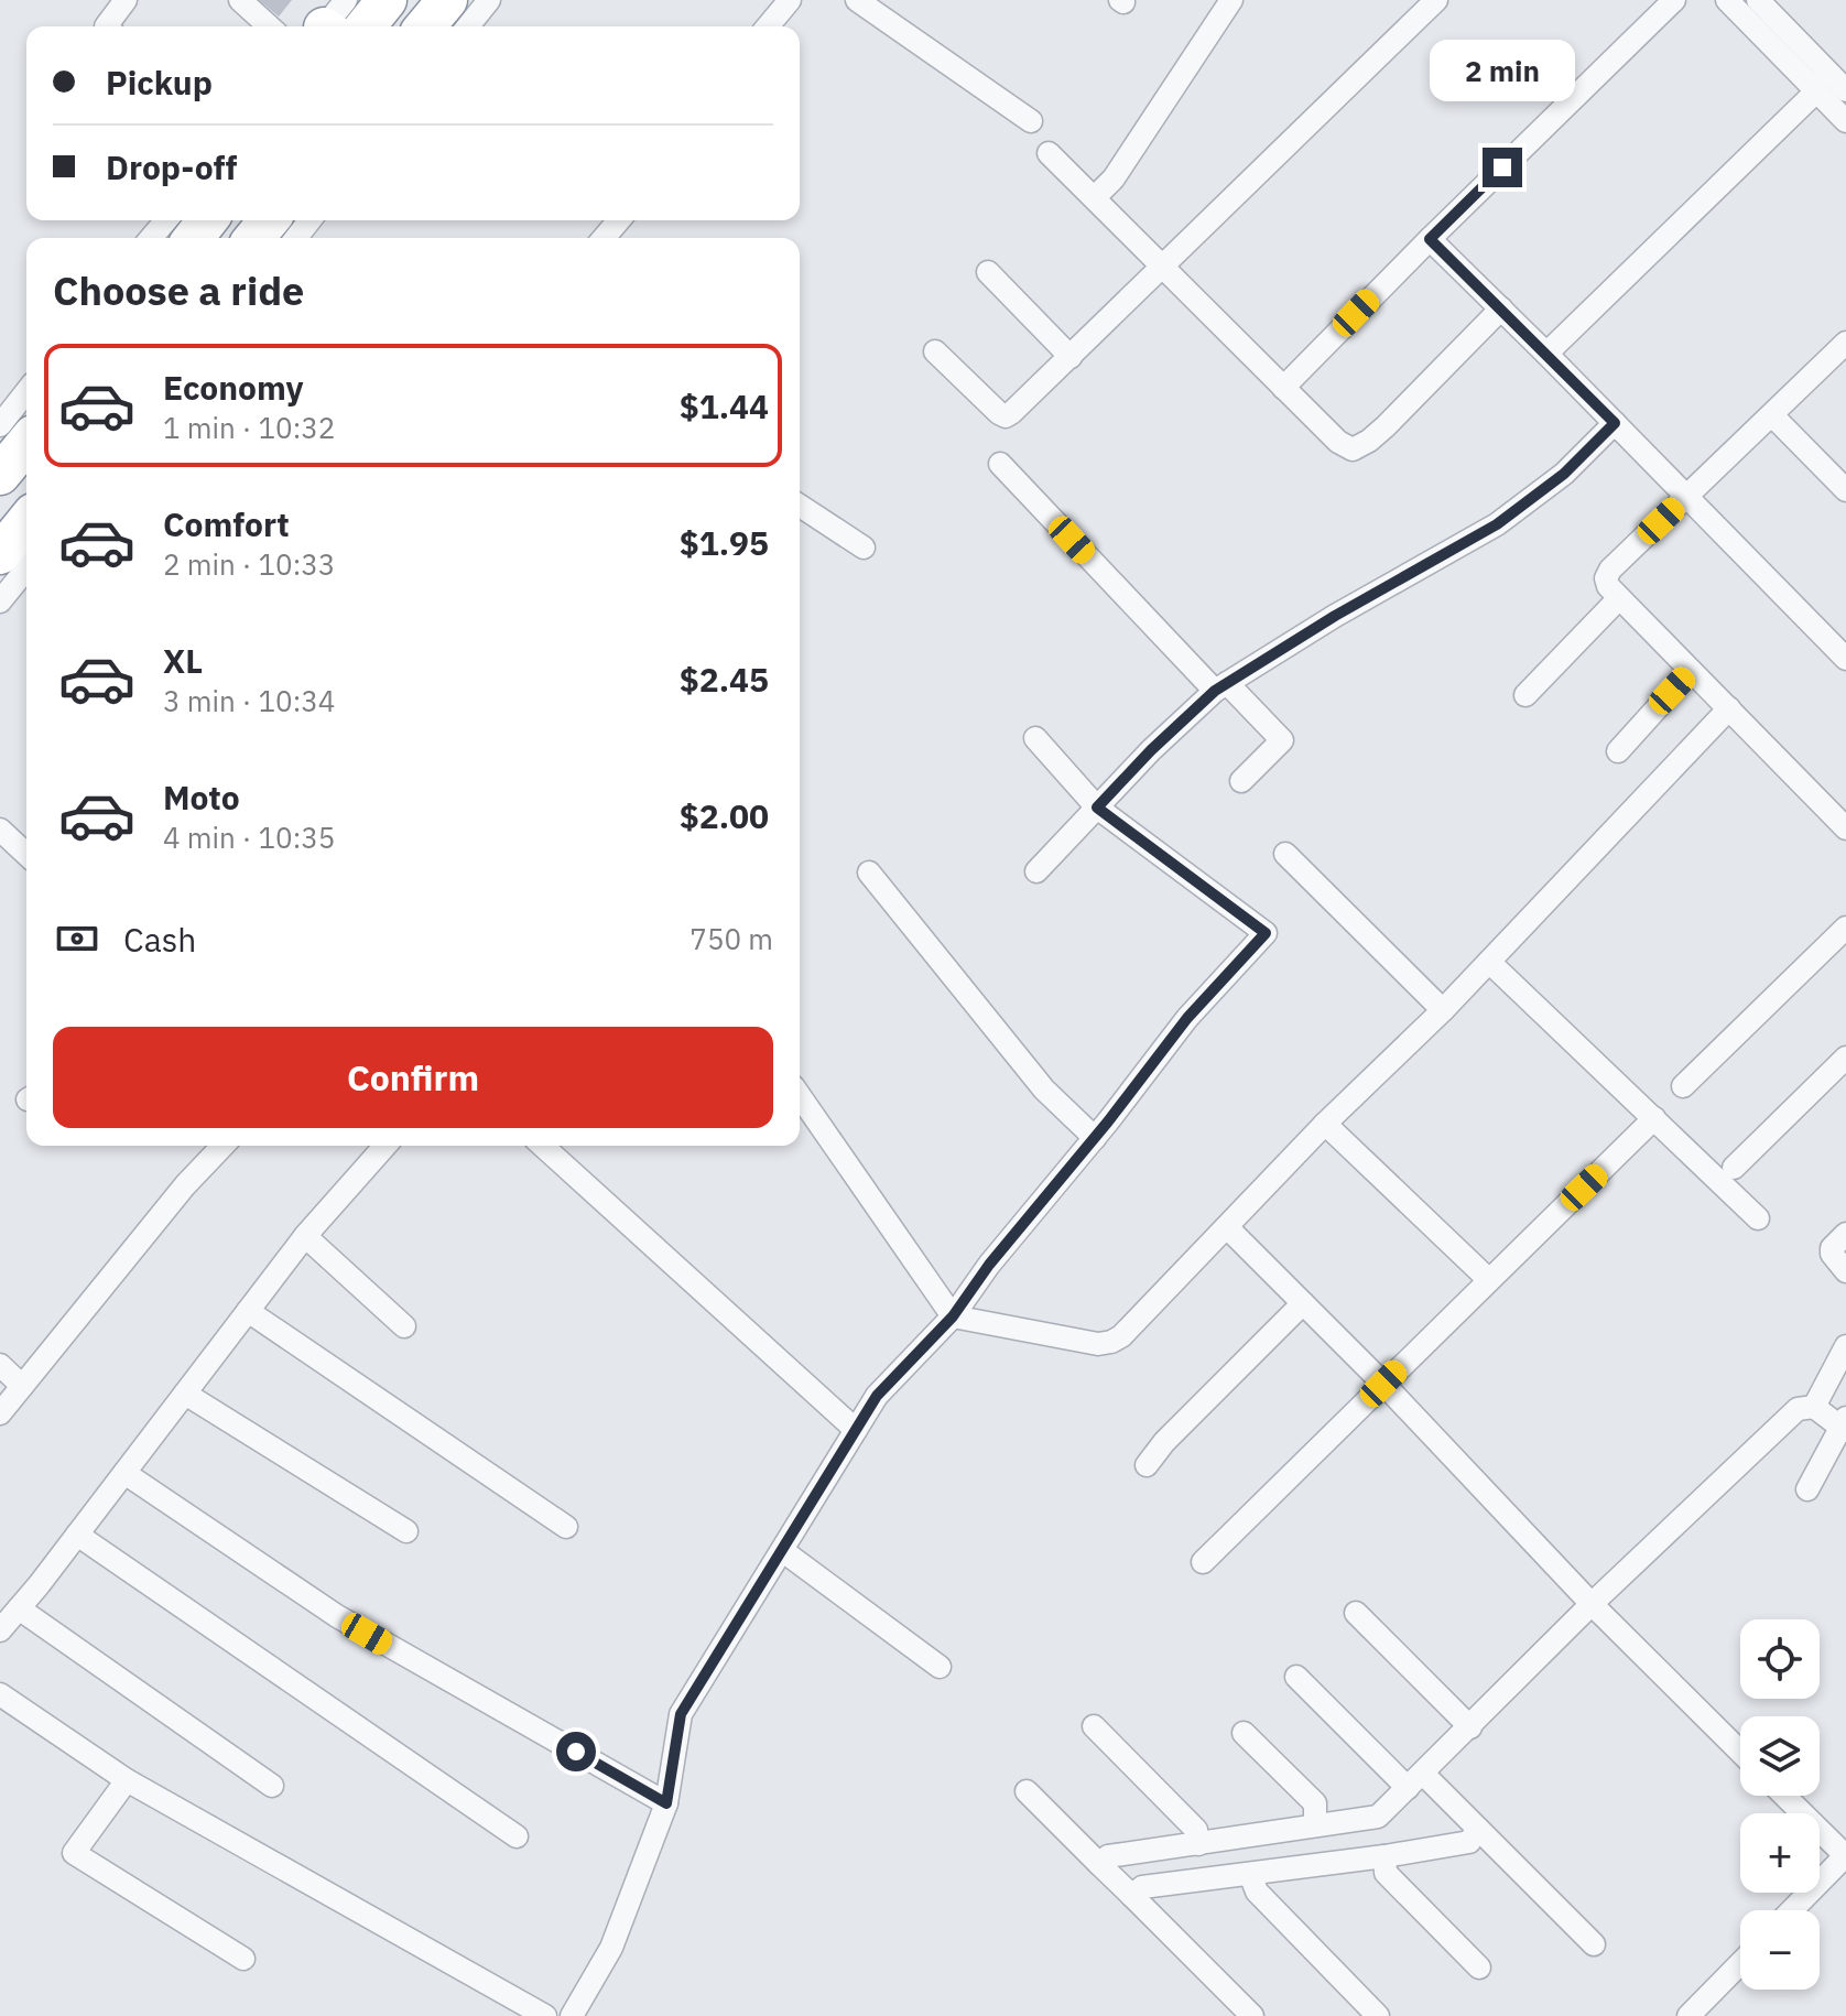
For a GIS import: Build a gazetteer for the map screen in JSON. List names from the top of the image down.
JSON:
{
  "page": {
    "banner": ["Pickup", "Drop-off"],
    "bubble": "2 min",
    "heading": "Choose a ride",
    "list": [
      {
        "name": "Economy",
        "note": "1 min · 10:32",
        "value": "$1.44"
      },
      {
        "name": "Comfort",
        "note": "2 min · 10:33",
        "value": "$1.95"
      },
      {
        "name": "XL",
        "note": "3 min · 10:34",
        "value": "$2.45"
      },
      {
        "name": "Moto",
        "note": "4 min · 10:35",
        "value": "$2.00"
      }
    ],
    "pay": ["Cash", "750 m"],
    "buttons": "Confirm",
    "map_buttons": ["+", "−"]
  }
}
